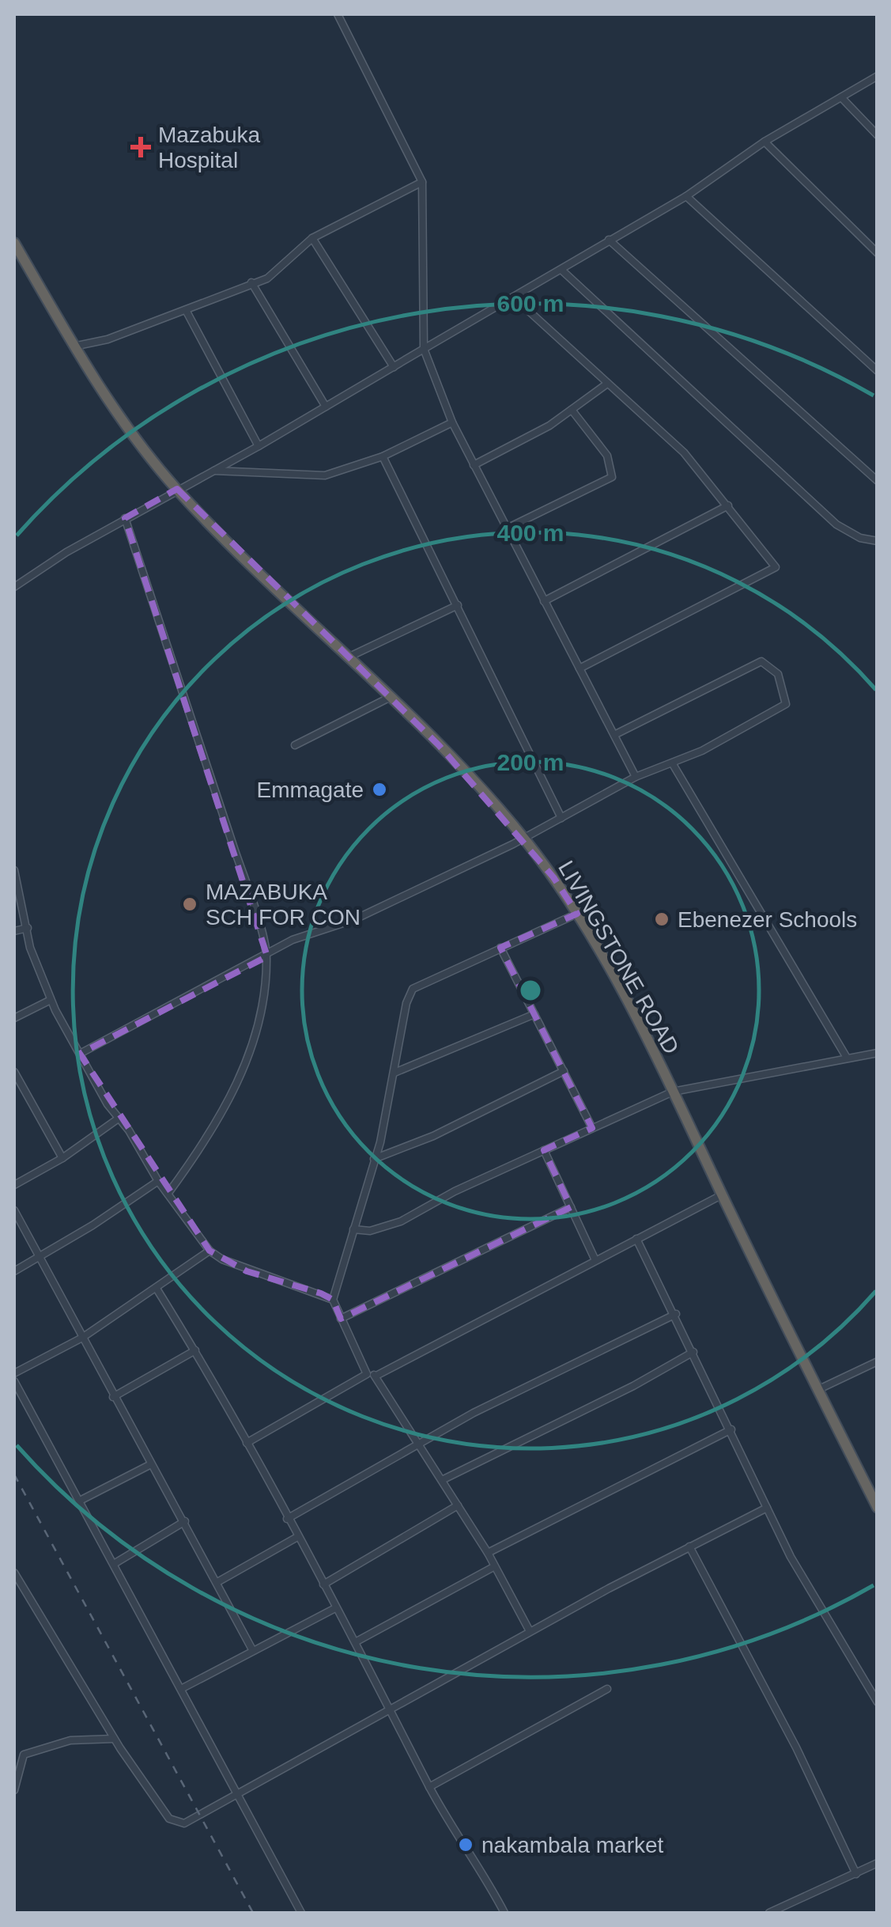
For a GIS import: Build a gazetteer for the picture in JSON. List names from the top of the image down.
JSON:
{
  "streets": {
    "highway": ["LIVINGSTONE ROAD"]
  },
  "places": {
    "health": ["Mazabuka Hospital"],
    "other": [
      "Emmagate",
      "MAZABUKA SCH FOR CON",
      "Ebenezer Schools",
      "nakambala market"
    ]
  },
  "rings": ["600 m", "400 m", "200 m"]
}
